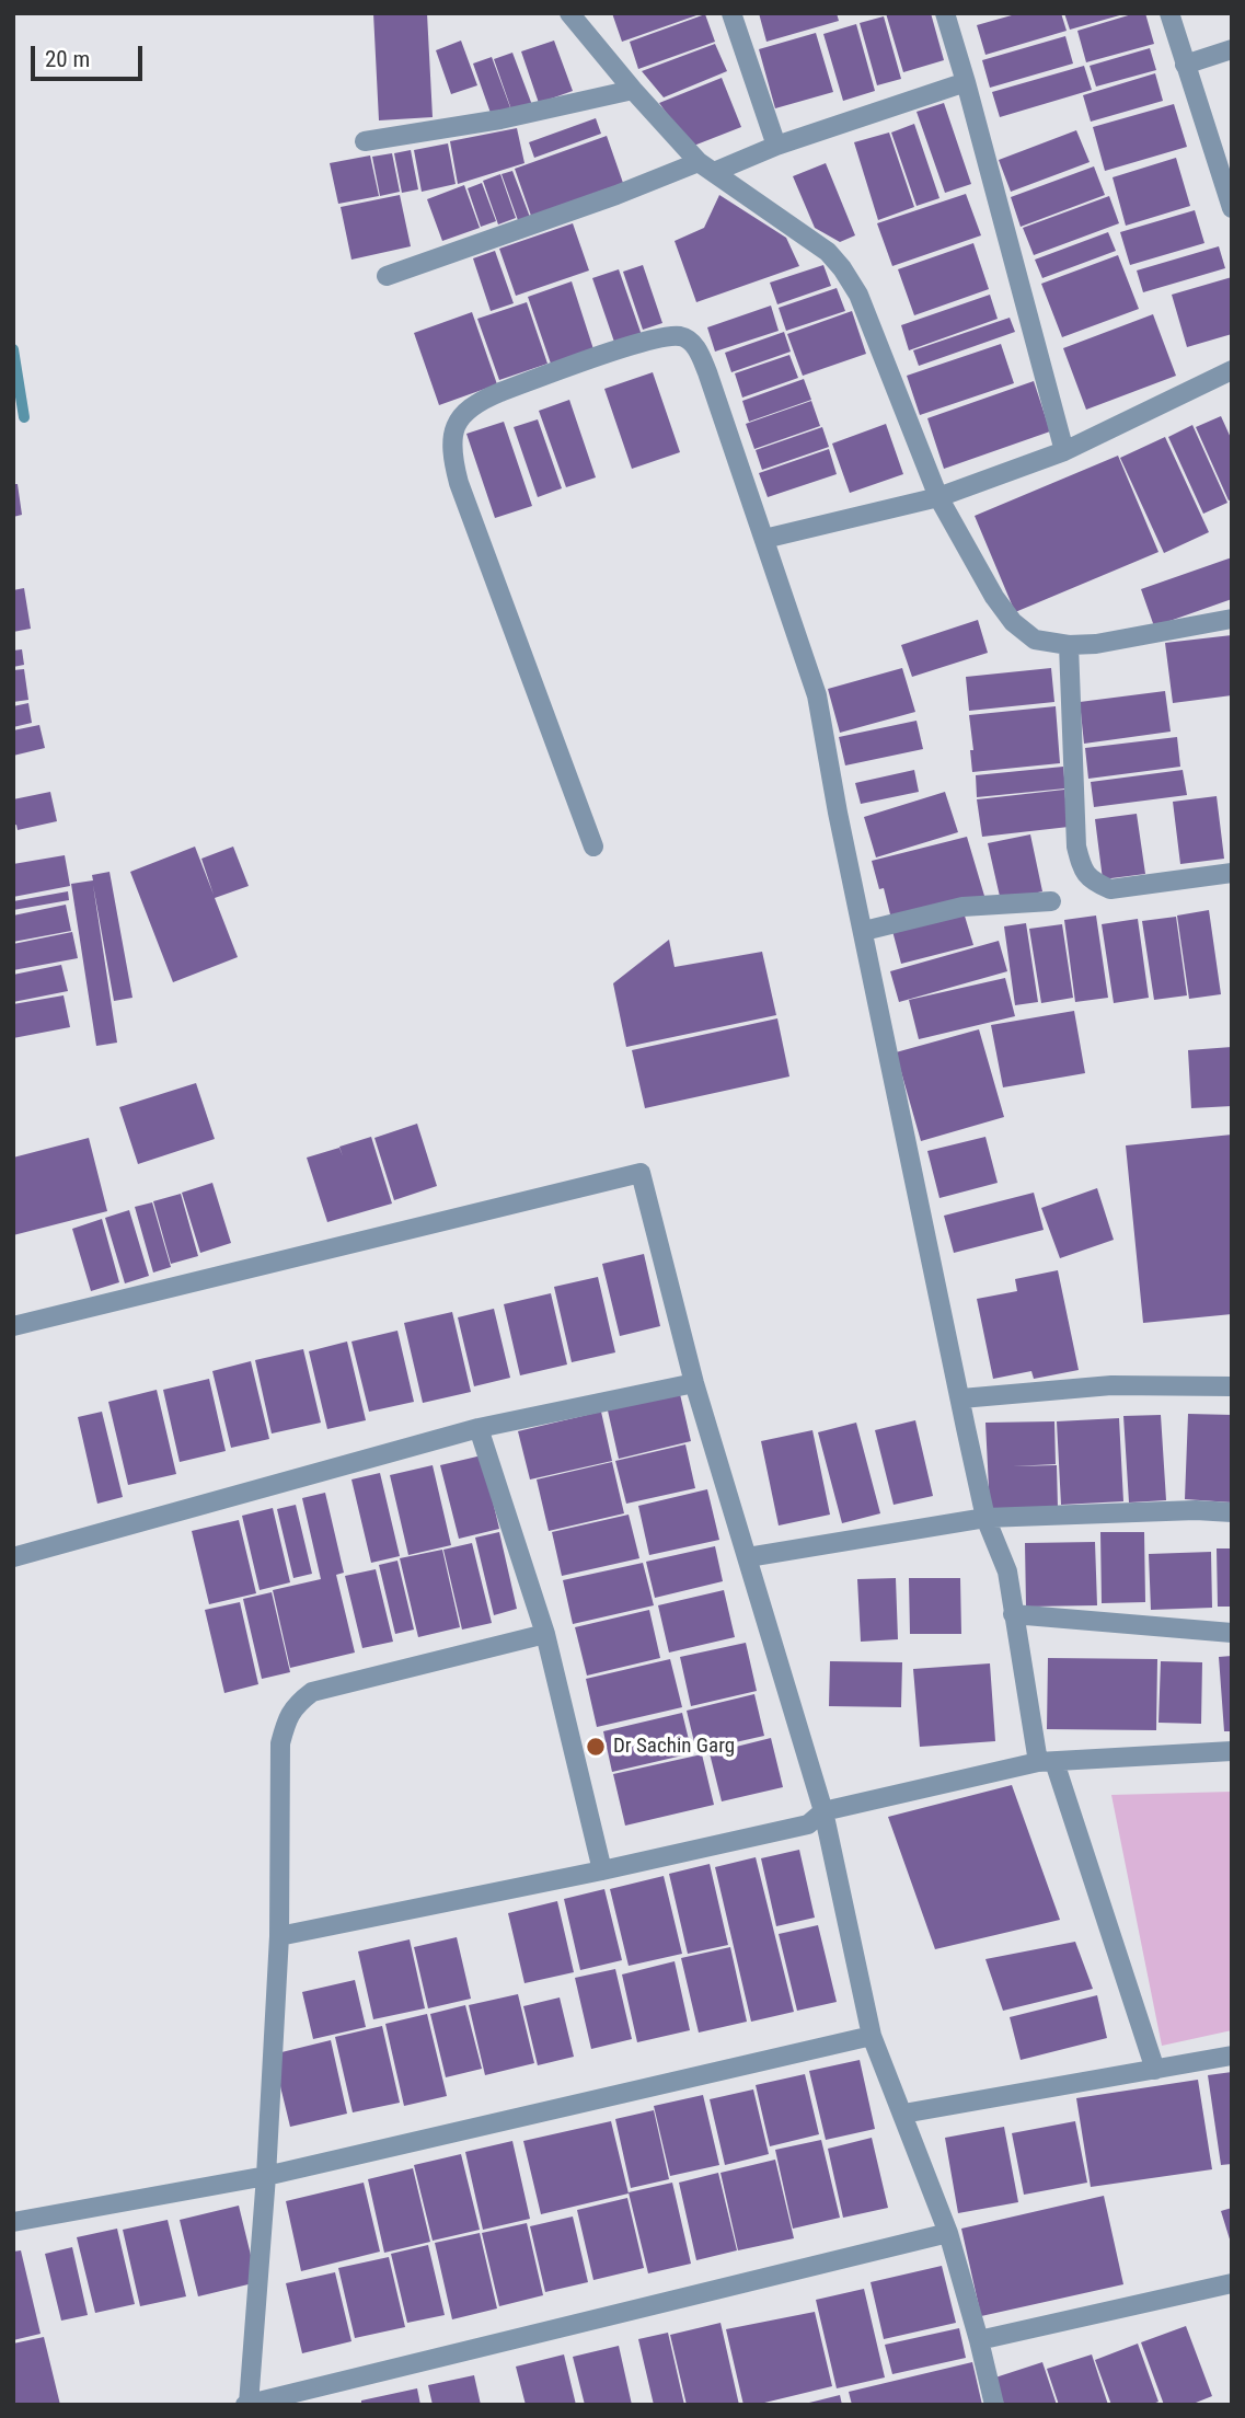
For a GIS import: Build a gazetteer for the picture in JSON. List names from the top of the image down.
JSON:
{
  "places": ["Dr Sachin Garg"],
  "scale_bar": "20 m"
}
